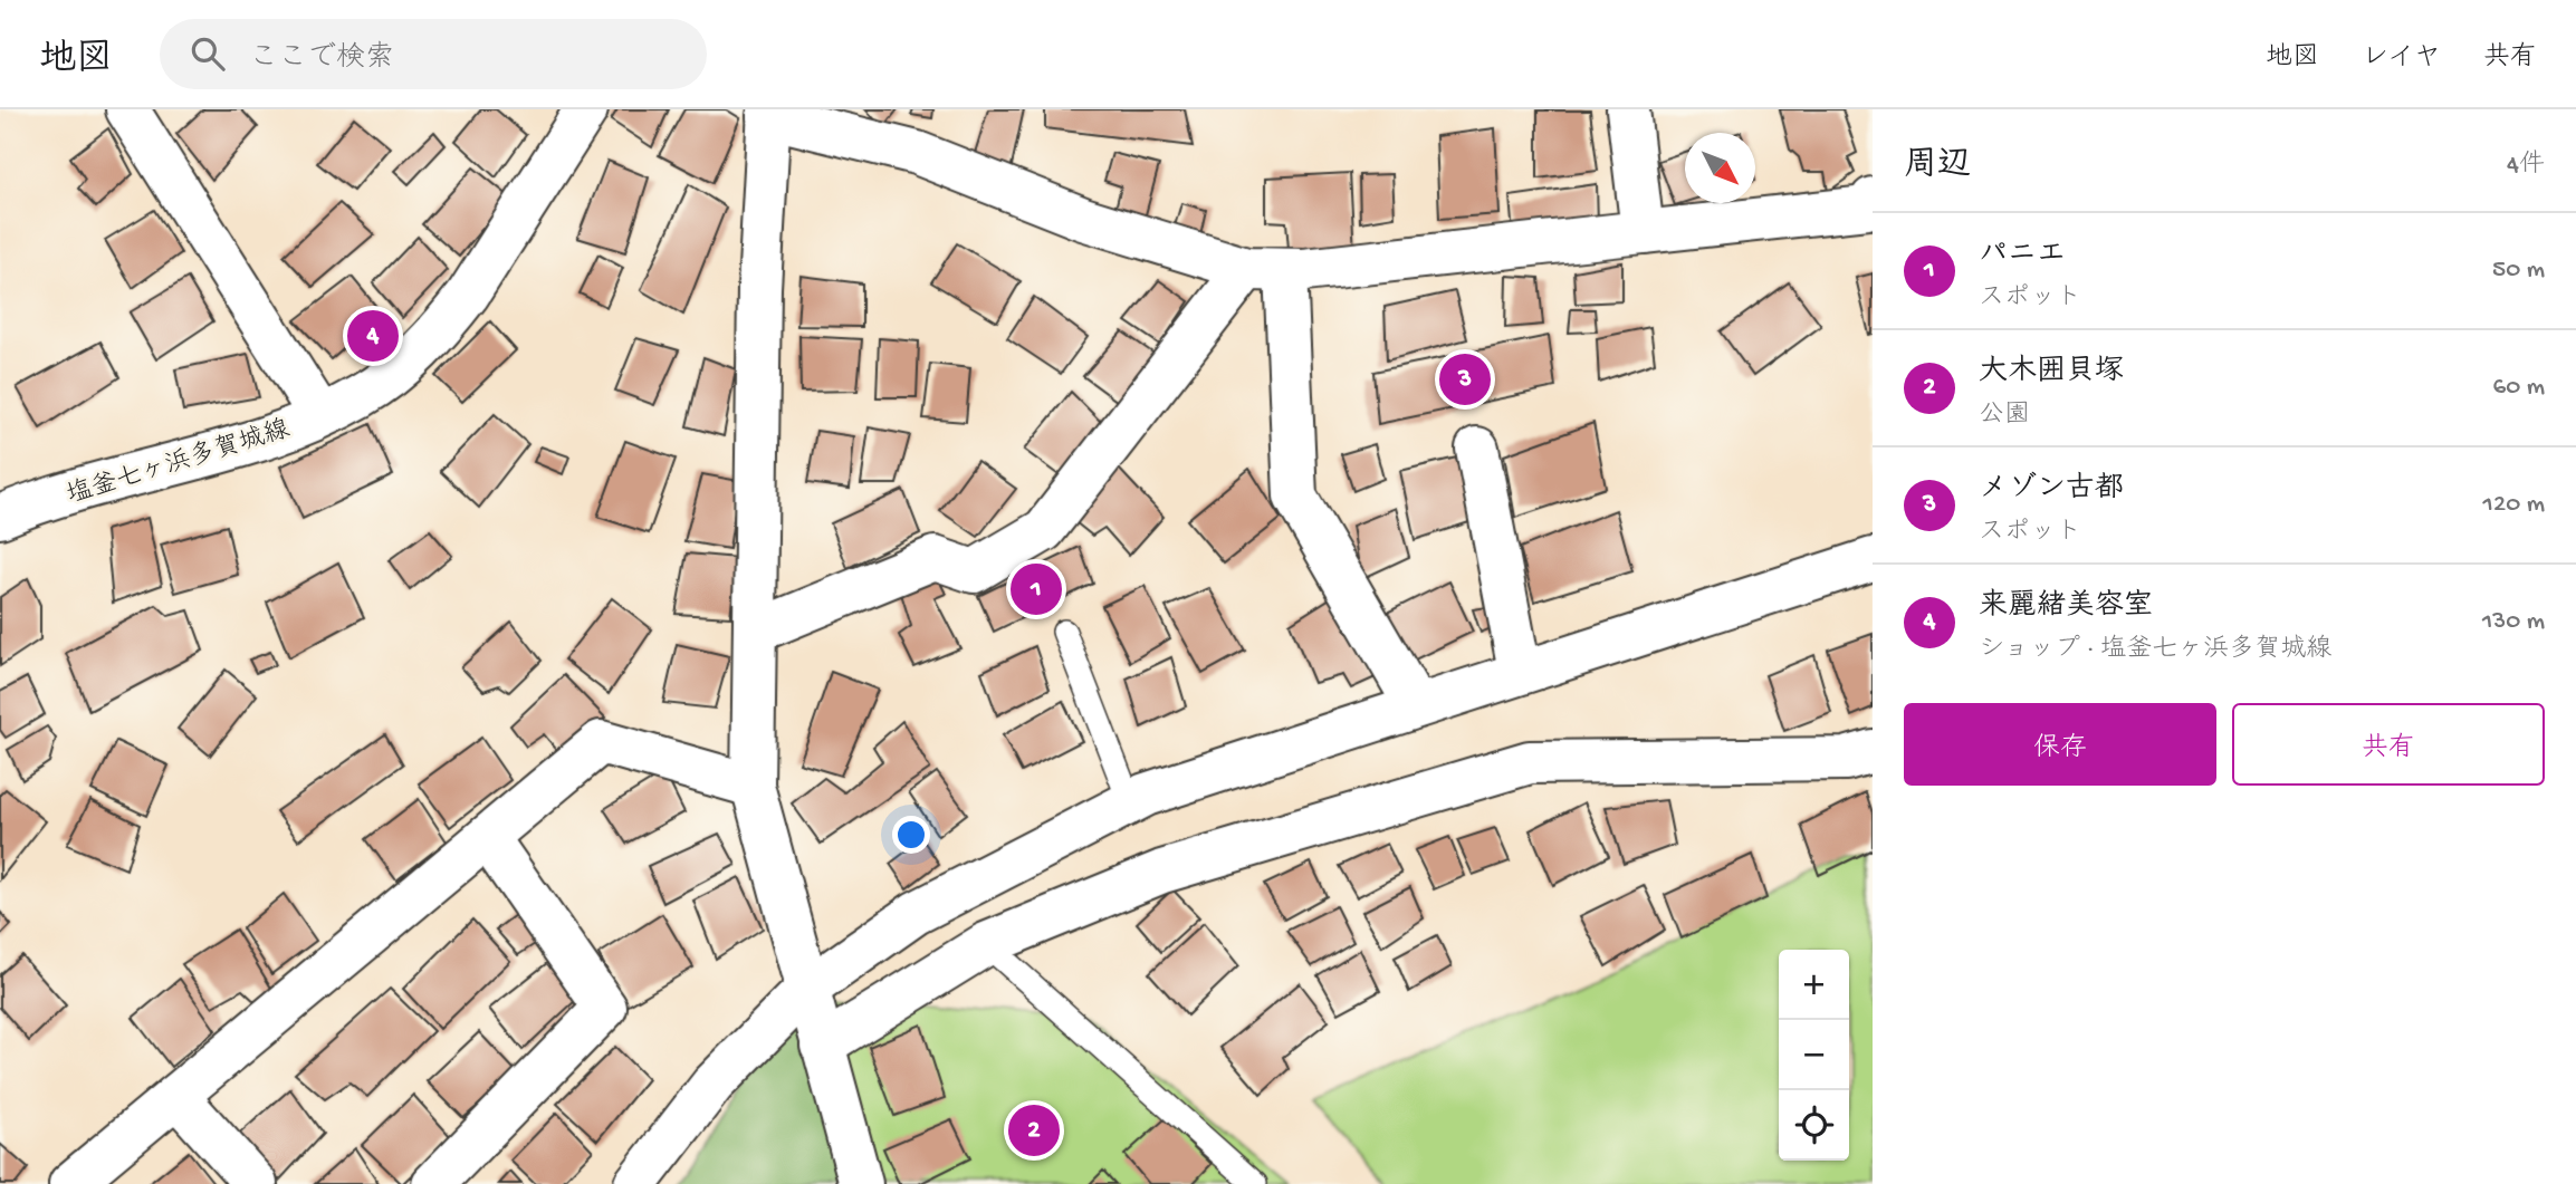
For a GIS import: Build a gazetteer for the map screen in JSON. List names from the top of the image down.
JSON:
{
  "streets": {
    "street": ["塩釜七ヶ浜多賀城線"]
  },
  "north": "bottom right",
  "page": {
    "header": "地図",
    "search": "ここで検索",
    "nav": ["地図", "レイヤ", "共有"],
    "heading": ["周辺", "4件"],
    "list": [
      {
        "mark": "1",
        "name": "パニエ",
        "note": "スポット",
        "value": "50 m"
      },
      {
        "mark": "2",
        "name": "大木囲貝塚",
        "note": "公園",
        "value": "60 m"
      },
      {
        "mark": "3",
        "name": "メゾン古都",
        "note": "スポット",
        "value": "120 m"
      },
      {
        "mark": "4",
        "name": "来麗緒美容室",
        "note": "ショップ · 塩釜七ヶ浜多賀城線",
        "value": "130 m"
      }
    ],
    "pins": [
      "4",
      "3",
      "1",
      "2"
    ],
    "buttons": ["保存", "共有"],
    "map_buttons": ["+", "−"]
  }
}
